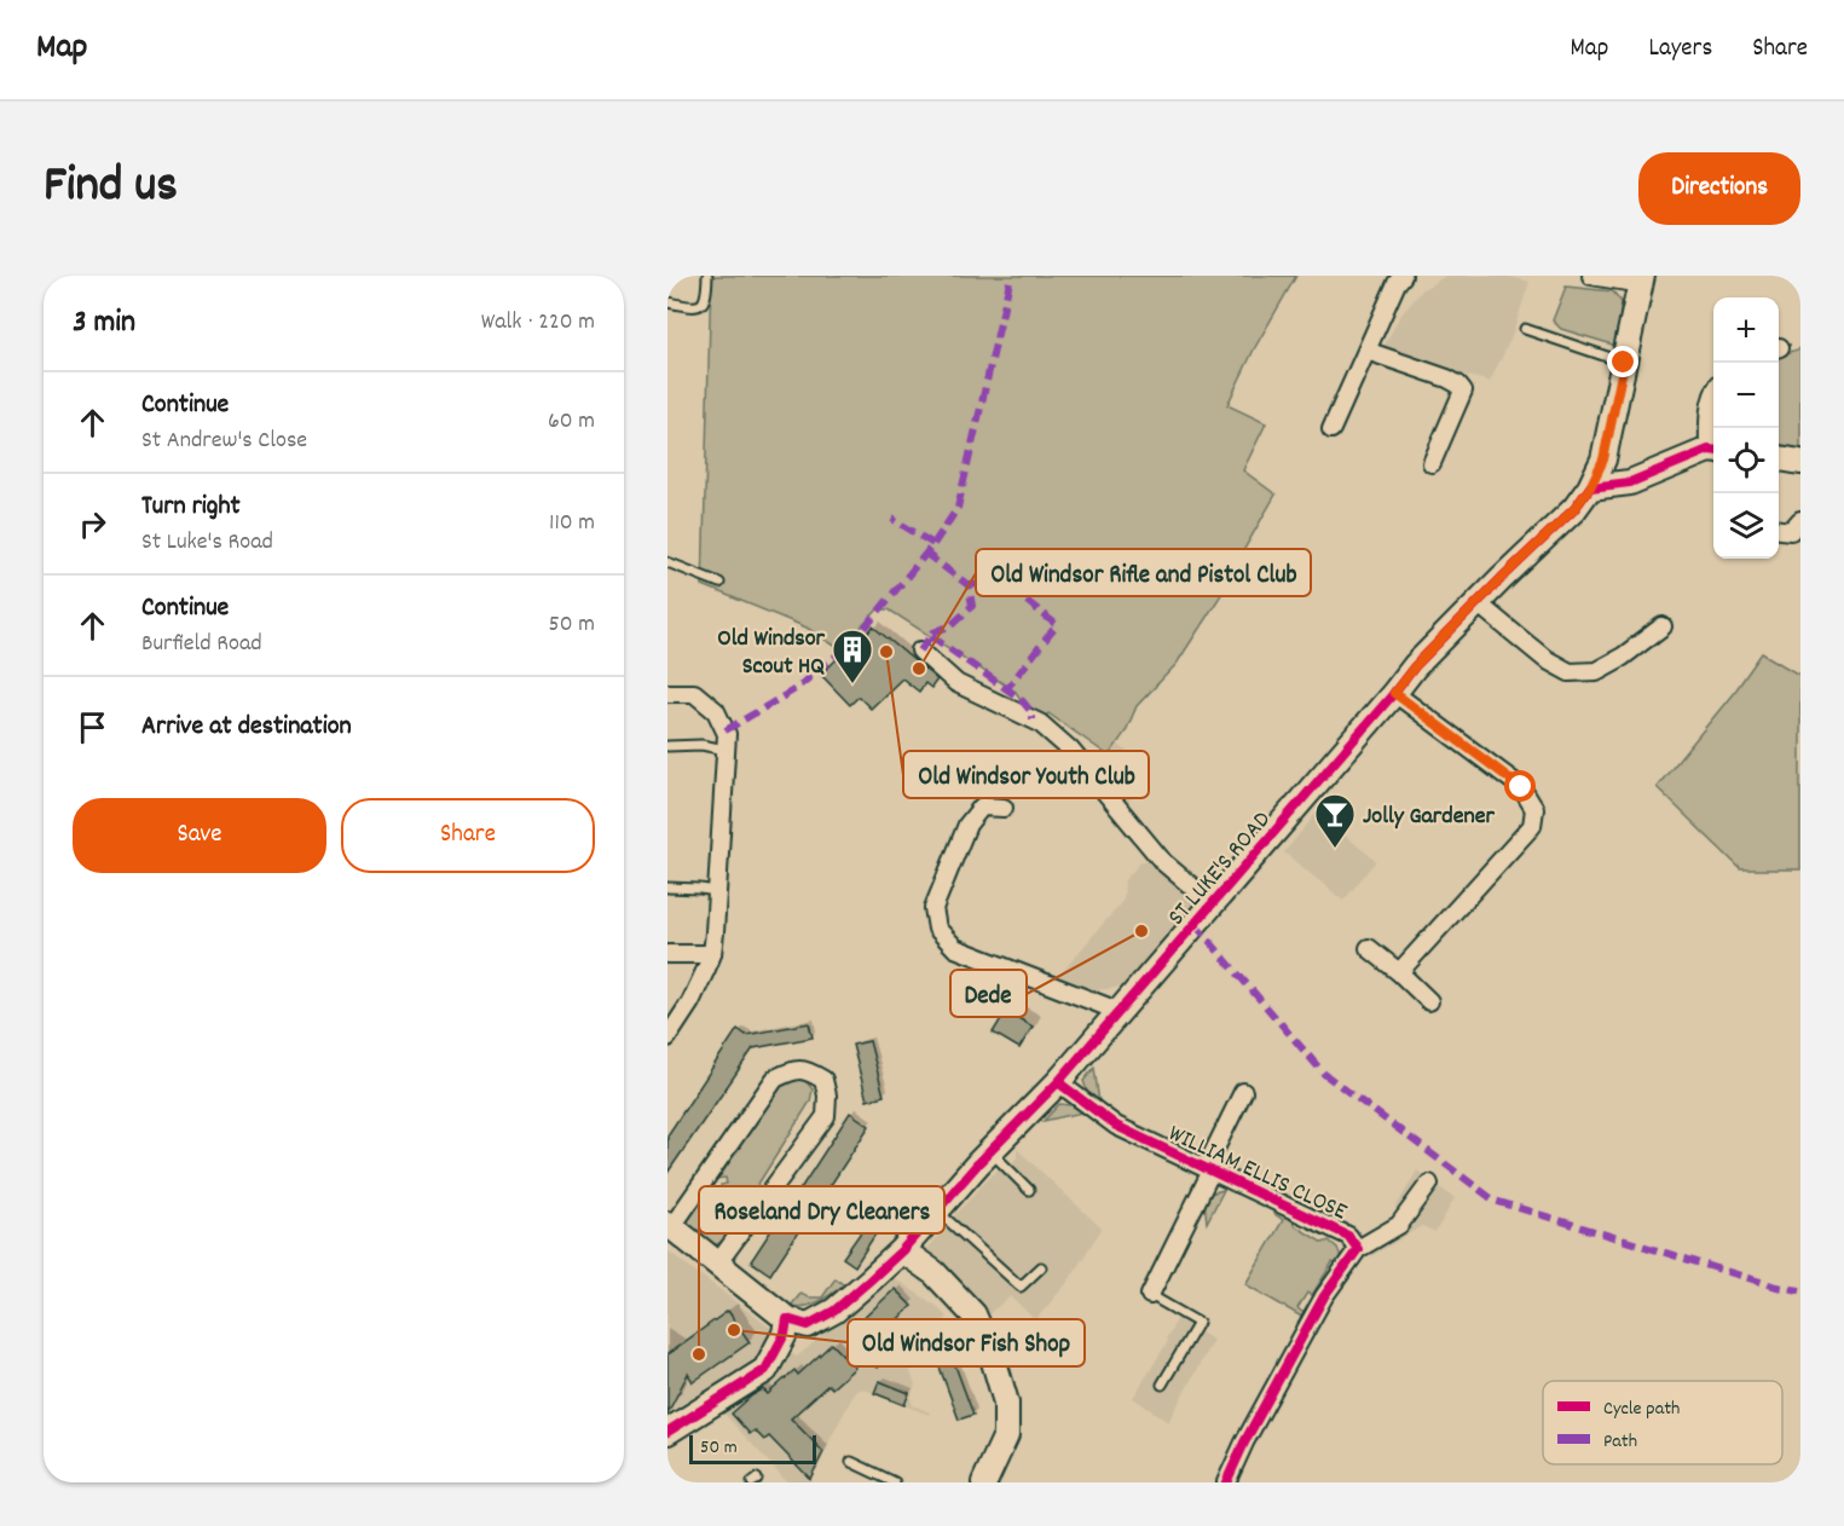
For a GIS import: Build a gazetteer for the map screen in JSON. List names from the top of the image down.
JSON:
{
  "streets": {
    "main road": ["ST LUKE'S ROAD"],
    "street": ["WILLIAM ELLIS CLOSE"]
  },
  "crossings": [
    ["ST LUKE'S ROAD", "WILLIAM ELLIS CLOSE"]
  ],
  "places": {
    "other": [
      "Old Windsor Youth Club",
      "Old Windsor Rifle and Pistol Club",
      "Dede",
      "Old Windsor Fish Shop",
      "Roseland Dry Cleaners"
    ],
    "building": ["Old Windsor Scout HQ"],
    "bar": ["Jolly Gardener"]
  },
  "legend": ["Cycle path", "Path"],
  "scale_bar": "50 m",
  "page": {
    "header": "Map",
    "nav": ["Map", "Layers", "Share"],
    "title": "Find us",
    "buttons": [
      "Directions",
      ["Save", "Share"]
    ],
    "heading": ["3 min", "Walk · 220 m"],
    "map_buttons": ["+", "−"],
    "list": [
      ["Continue", "St Andrew's Close", "60 m"],
      ["Turn right", "St Luke's Road", "110 m"],
      ["Continue", "Burfield Road", "50 m"],
      "Arrive at destination"
    ],
    "scale": "50 m"
  }
}
